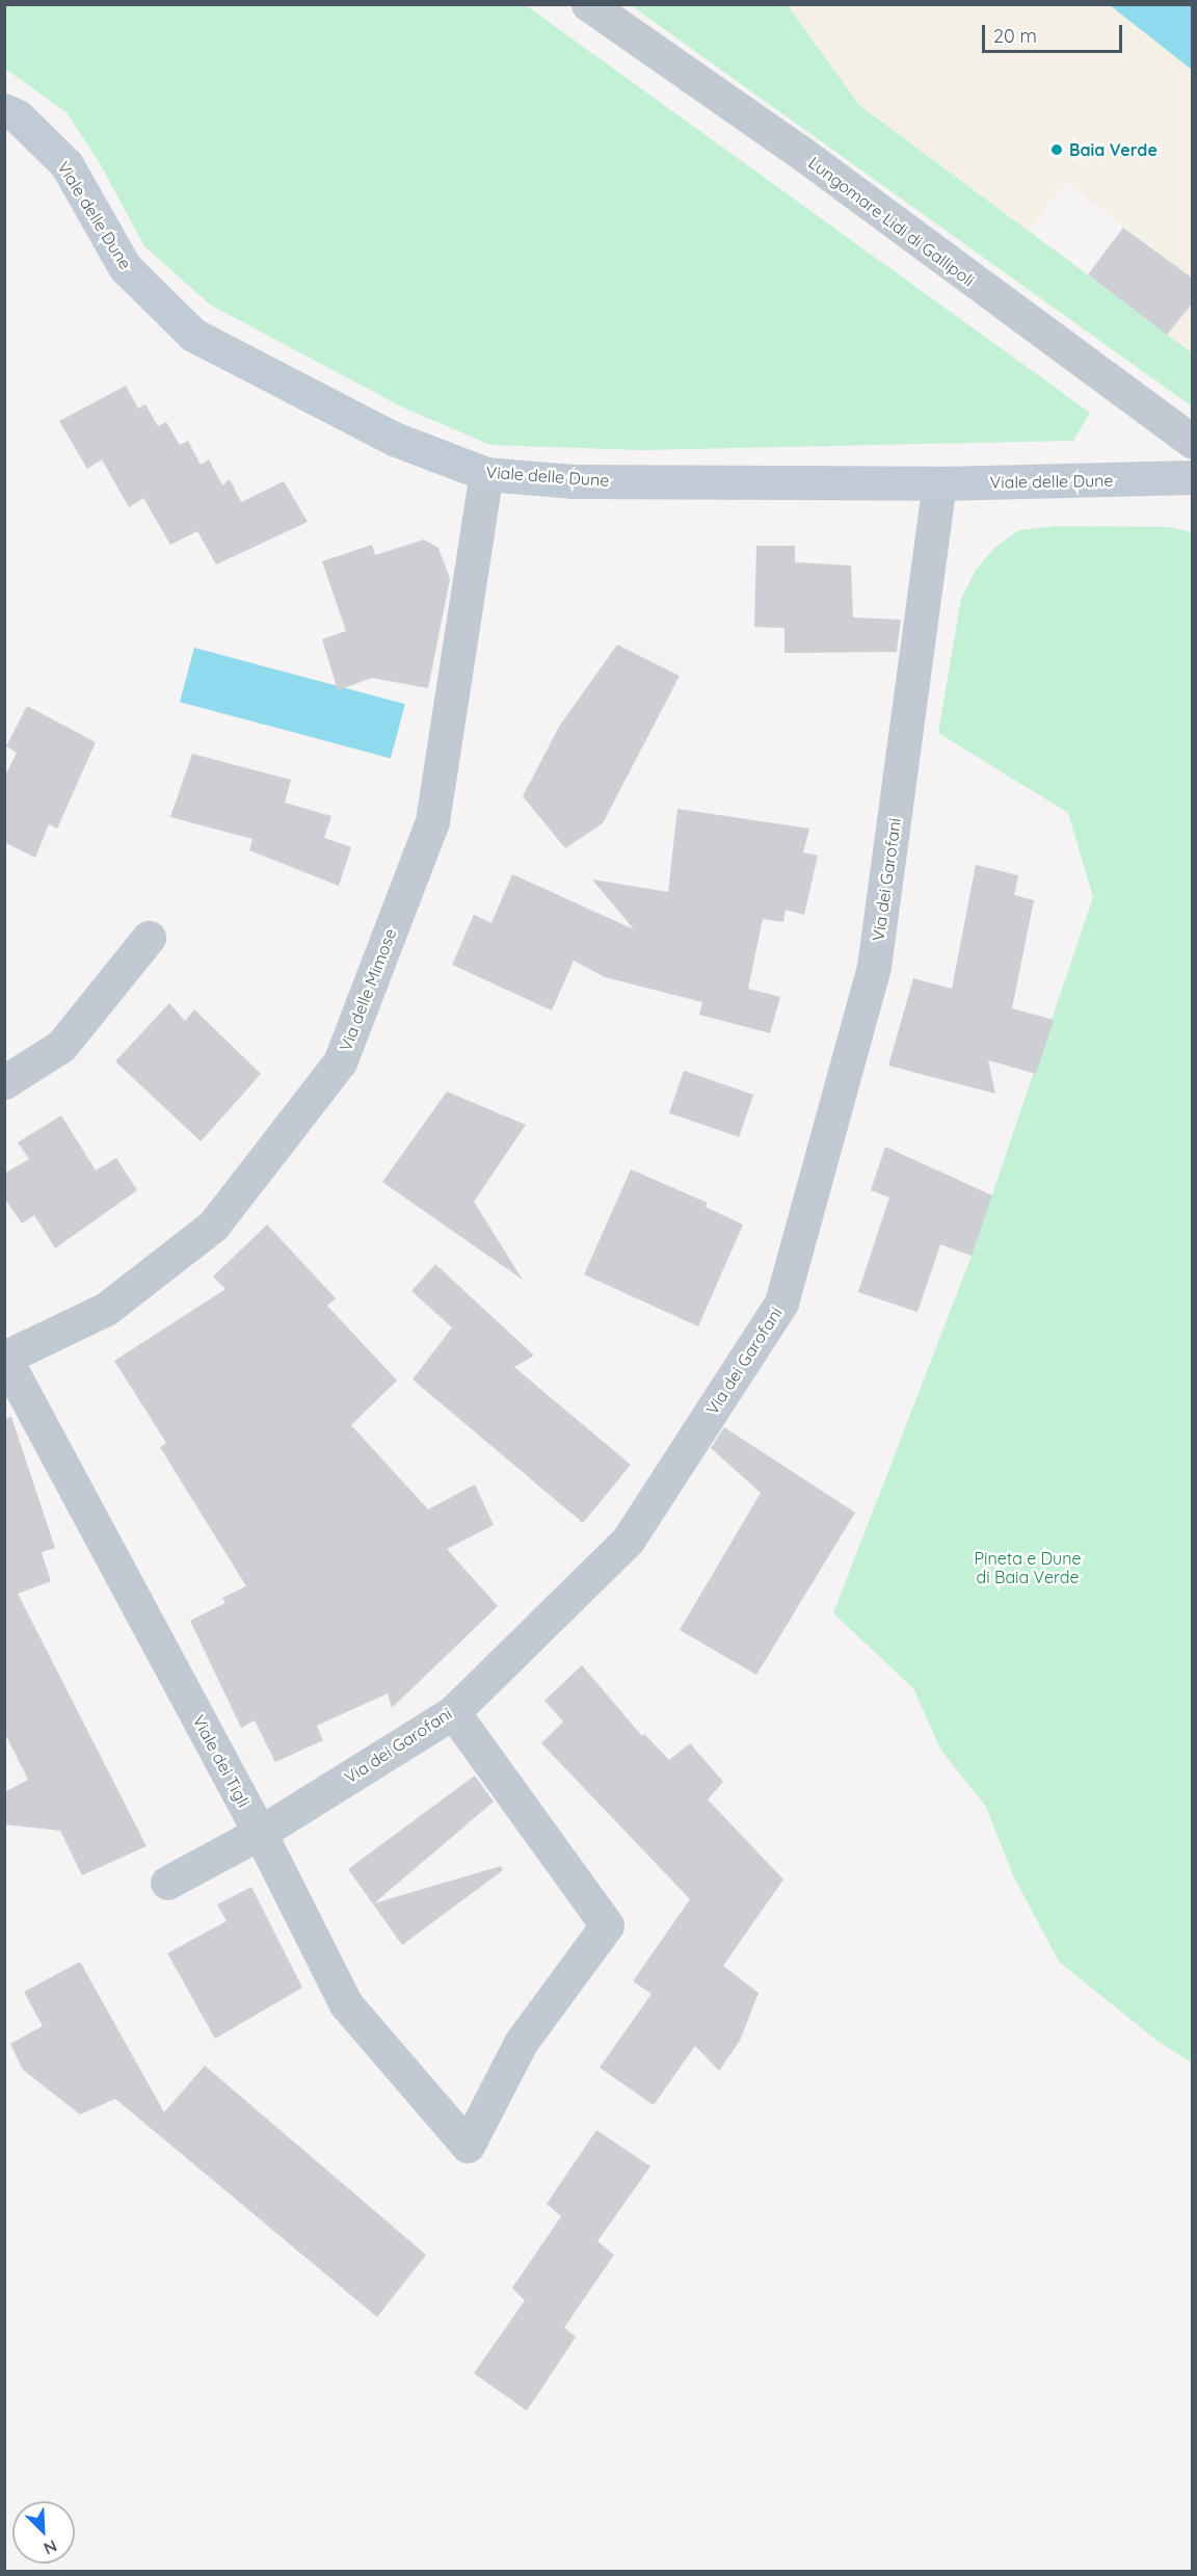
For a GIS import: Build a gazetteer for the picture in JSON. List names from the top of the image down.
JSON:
{
  "streets": {
    "street": [
      "Viale delle Dune",
      "Lungomare Lidi di Gallipoli",
      "Via dei Garofani",
      "Via delle Mimose",
      "Viale dei Tigli"
    ]
  },
  "crossings": [
    ["Viale delle Dune", "Via dei Garofani"],
    ["Viale delle Dune", "Via delle Mimose"],
    ["Via dei Garofani", "Viale dei Tigli"],
    ["Via delle Mimose", "Viale dei Tigli"]
  ],
  "parks": ["Pineta e Dune di Baia Verde"],
  "places": ["Baia Verde"],
  "scale_bar": "20 m",
  "north": "bottom right"
}
